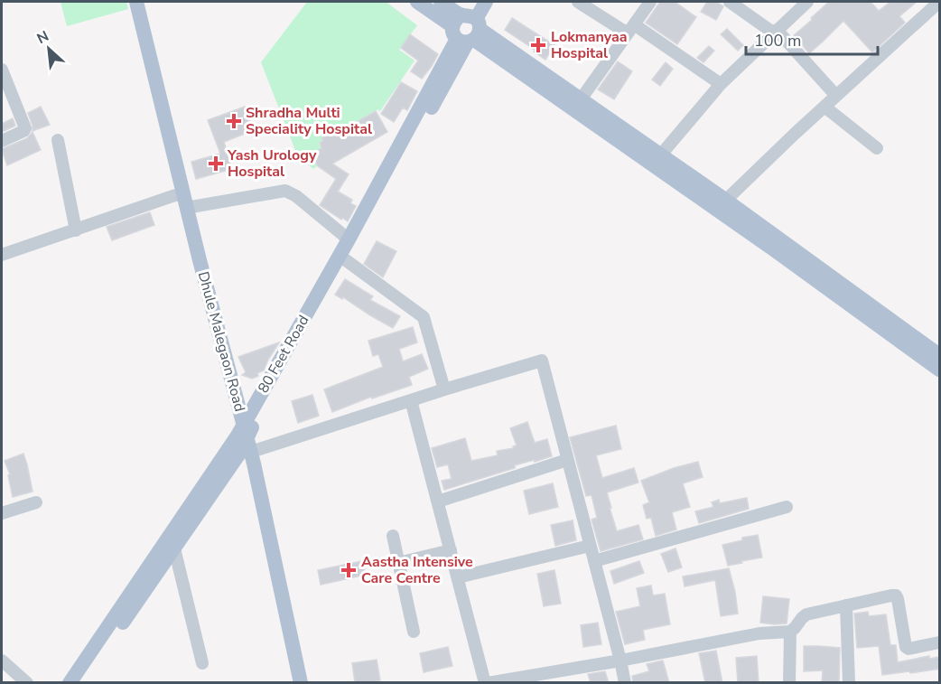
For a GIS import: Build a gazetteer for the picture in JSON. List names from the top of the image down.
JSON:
{
  "streets": {
    "main road": ["Dhule Malegaon Road", "80 Feet Road"]
  },
  "crossings": [
    ["Dhule Malegaon Road", "80 Feet Road"]
  ],
  "places": {
    "health": [
      "Lokmanyaa Hospital",
      "Shradha Multi Speciality Hospital",
      "Yash Urology Hospital",
      "Aastha Intensive Care Centre"
    ]
  },
  "scale_bar": "100 m",
  "north": "top left"
}
